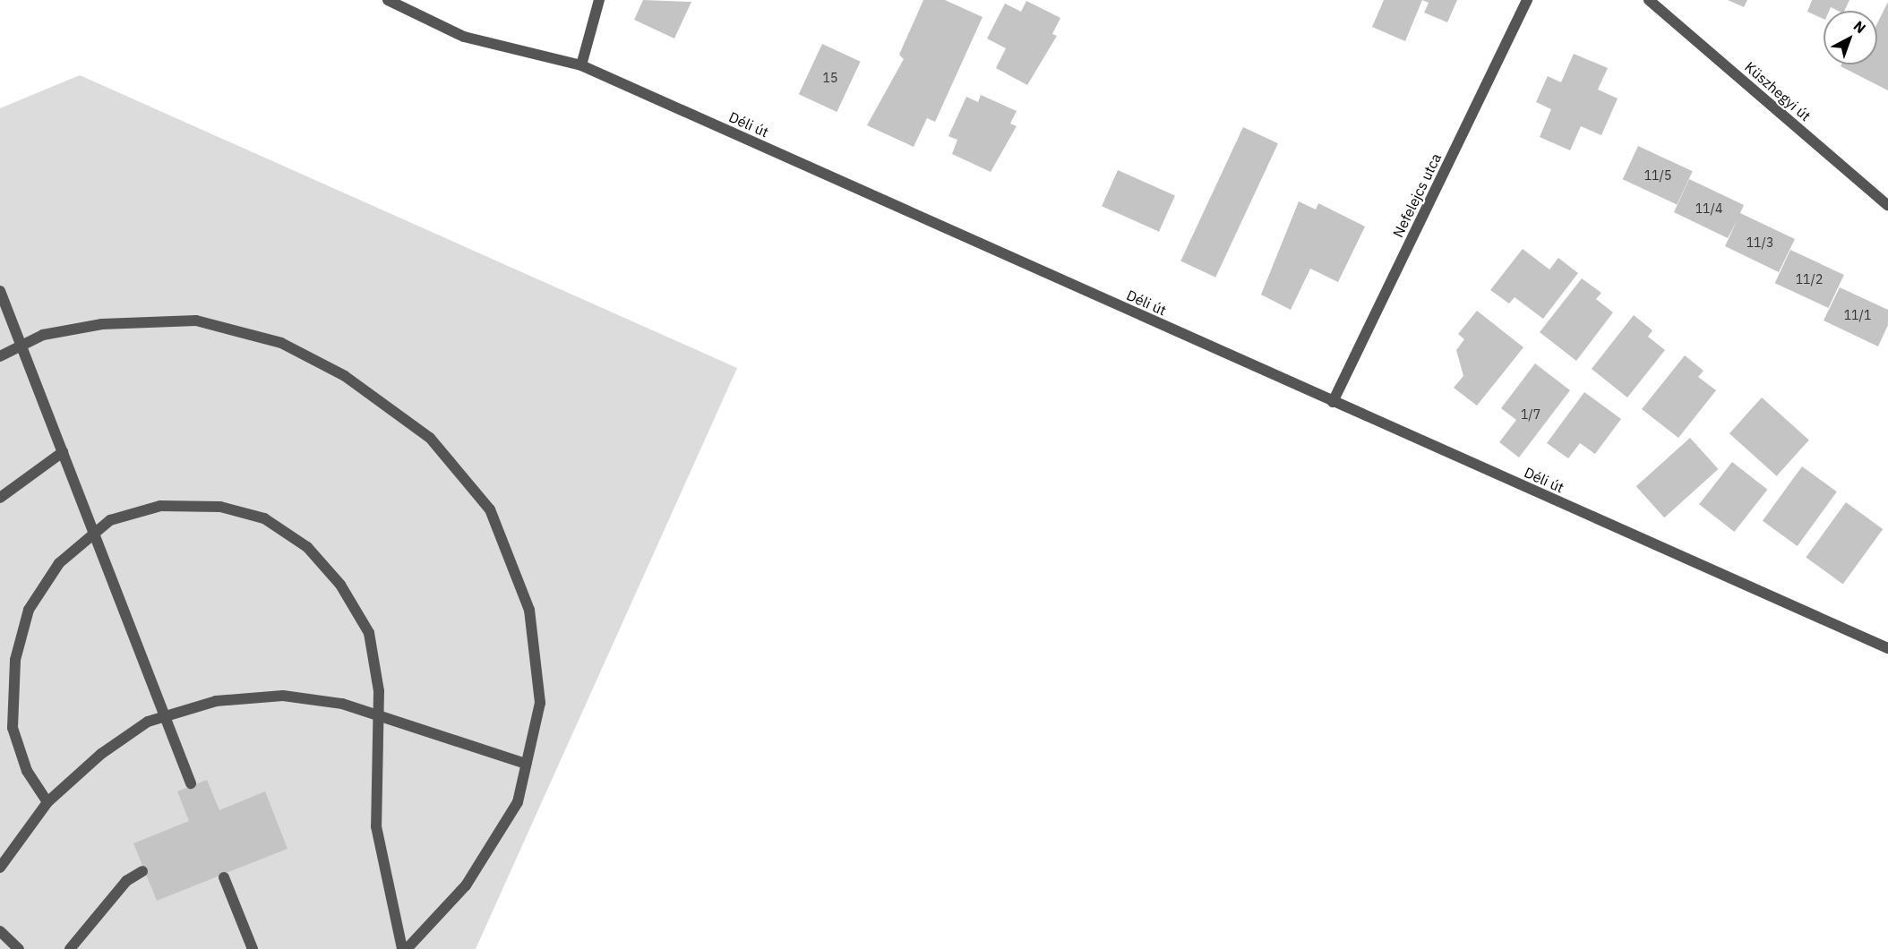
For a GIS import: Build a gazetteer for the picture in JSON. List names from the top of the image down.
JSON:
{
  "streets": {
    "street": ["Küszhegyi út", "Déli út", "Nefelejcs utca"]
  },
  "crossings": [
    ["Déli út", "Nefelejcs utca"]
  ],
  "house_numbers": [
    "15",
    "11/5",
    "11/4",
    "11/3",
    "11/2",
    "11/1",
    "1/7"
  ],
  "north": "top right"
}
